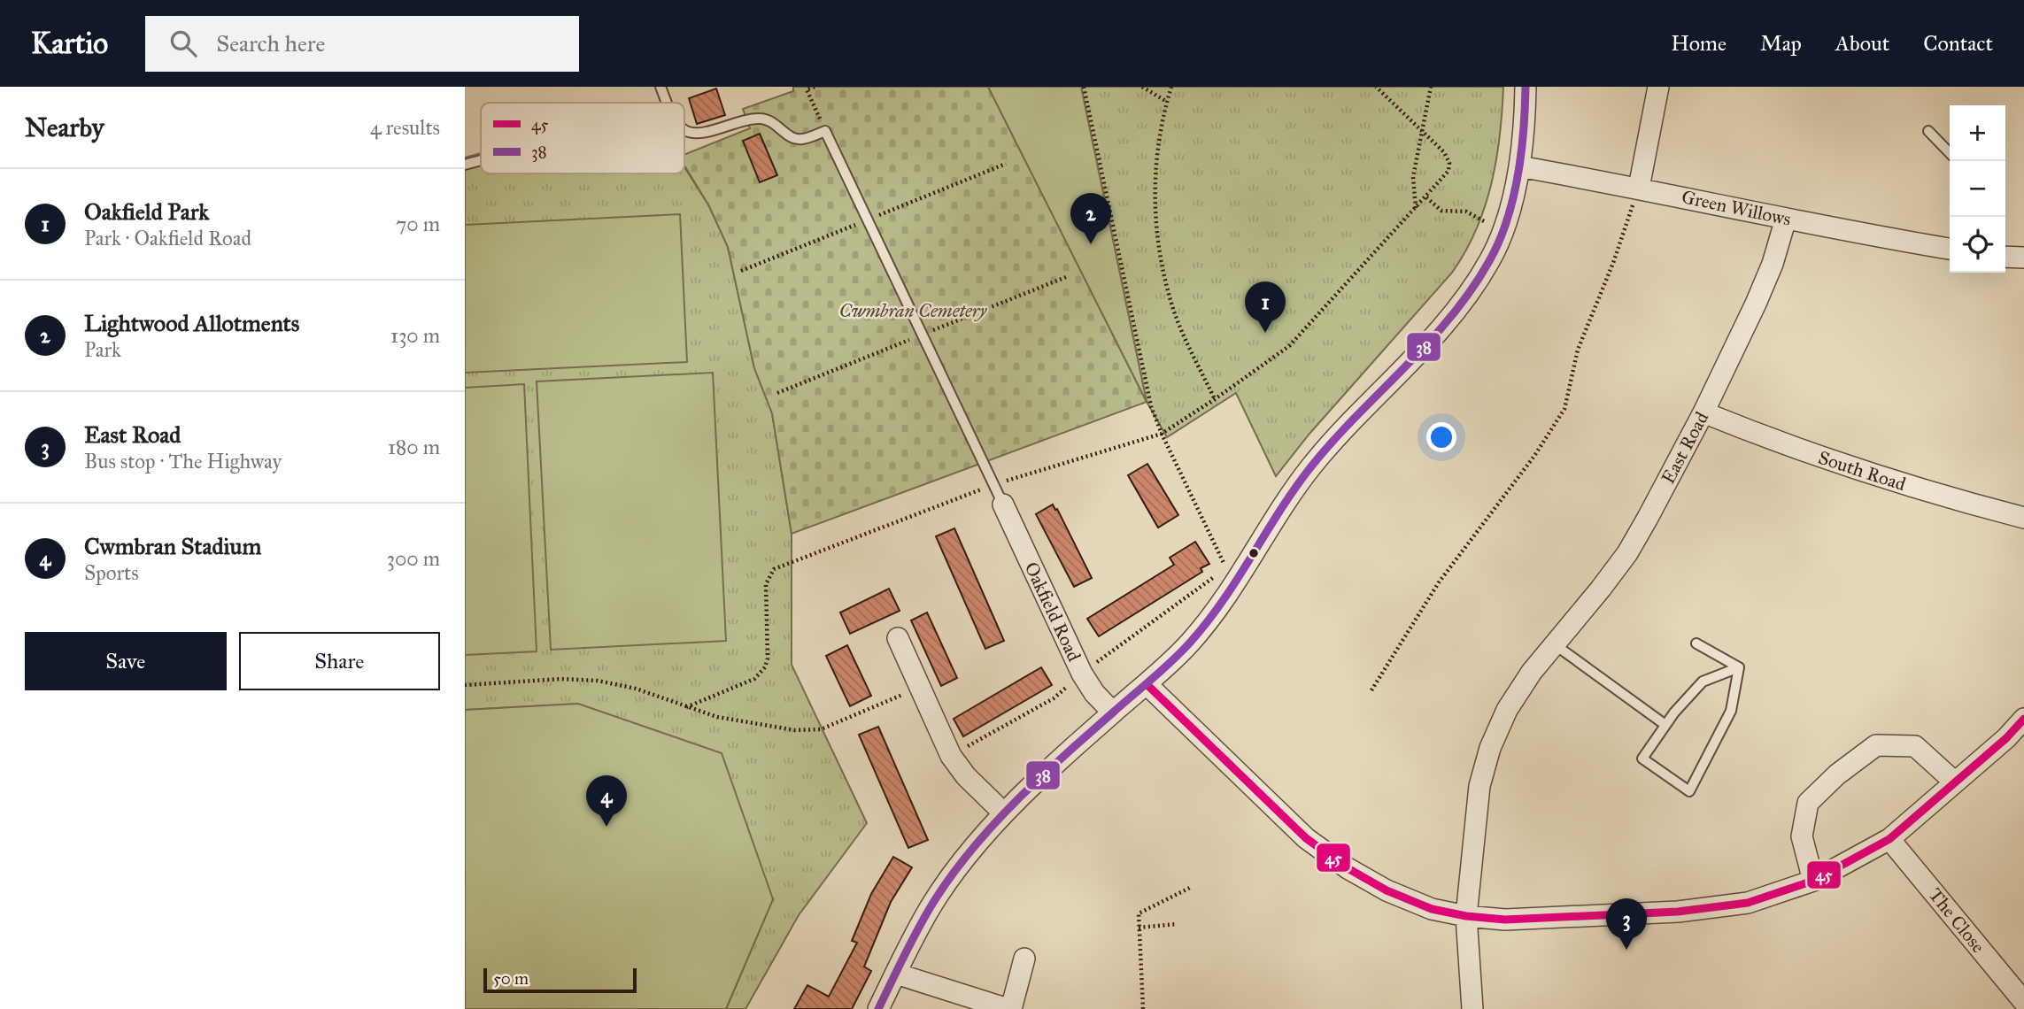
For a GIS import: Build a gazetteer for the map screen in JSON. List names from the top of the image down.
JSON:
{
  "streets": {
    "street": [
      "Green Willows",
      "East Road",
      "South Road",
      "Oakfield Road",
      "The Close"
    ]
  },
  "crossings": [
    ["Green Willows", "East Road"],
    ["East Road", "South Road"]
  ],
  "parks": ["Cwmbran Cemetery"],
  "lines": ["transit line 38", "transit line 45"],
  "legend": ["45", "38"],
  "scale_bar": "50 m",
  "page": {
    "header": "Kartio",
    "search": "Search here",
    "nav": [
      "Home",
      "Map",
      "About",
      "Contact"
    ],
    "heading": ["Nearby", "4 results"],
    "map_buttons": ["+", "−"],
    "list": [
      {
        "mark": "1",
        "name": "Oakfield Park",
        "note": "Park · Oakfield Road",
        "value": "70 m"
      },
      {
        "mark": "2",
        "name": "Lightwood Allotments",
        "note": "Park",
        "value": "130 m"
      },
      {
        "mark": "3",
        "name": "East Road",
        "note": "Bus stop · The Highway",
        "value": "180 m"
      },
      {
        "mark": "4",
        "name": "Cwmbran Stadium",
        "note": "Sports",
        "value": "300 m"
      }
    ],
    "pins": [
      "2",
      "1",
      "4",
      "3"
    ],
    "buttons": ["Save", "Share"],
    "scale": "50 m"
  }
}
